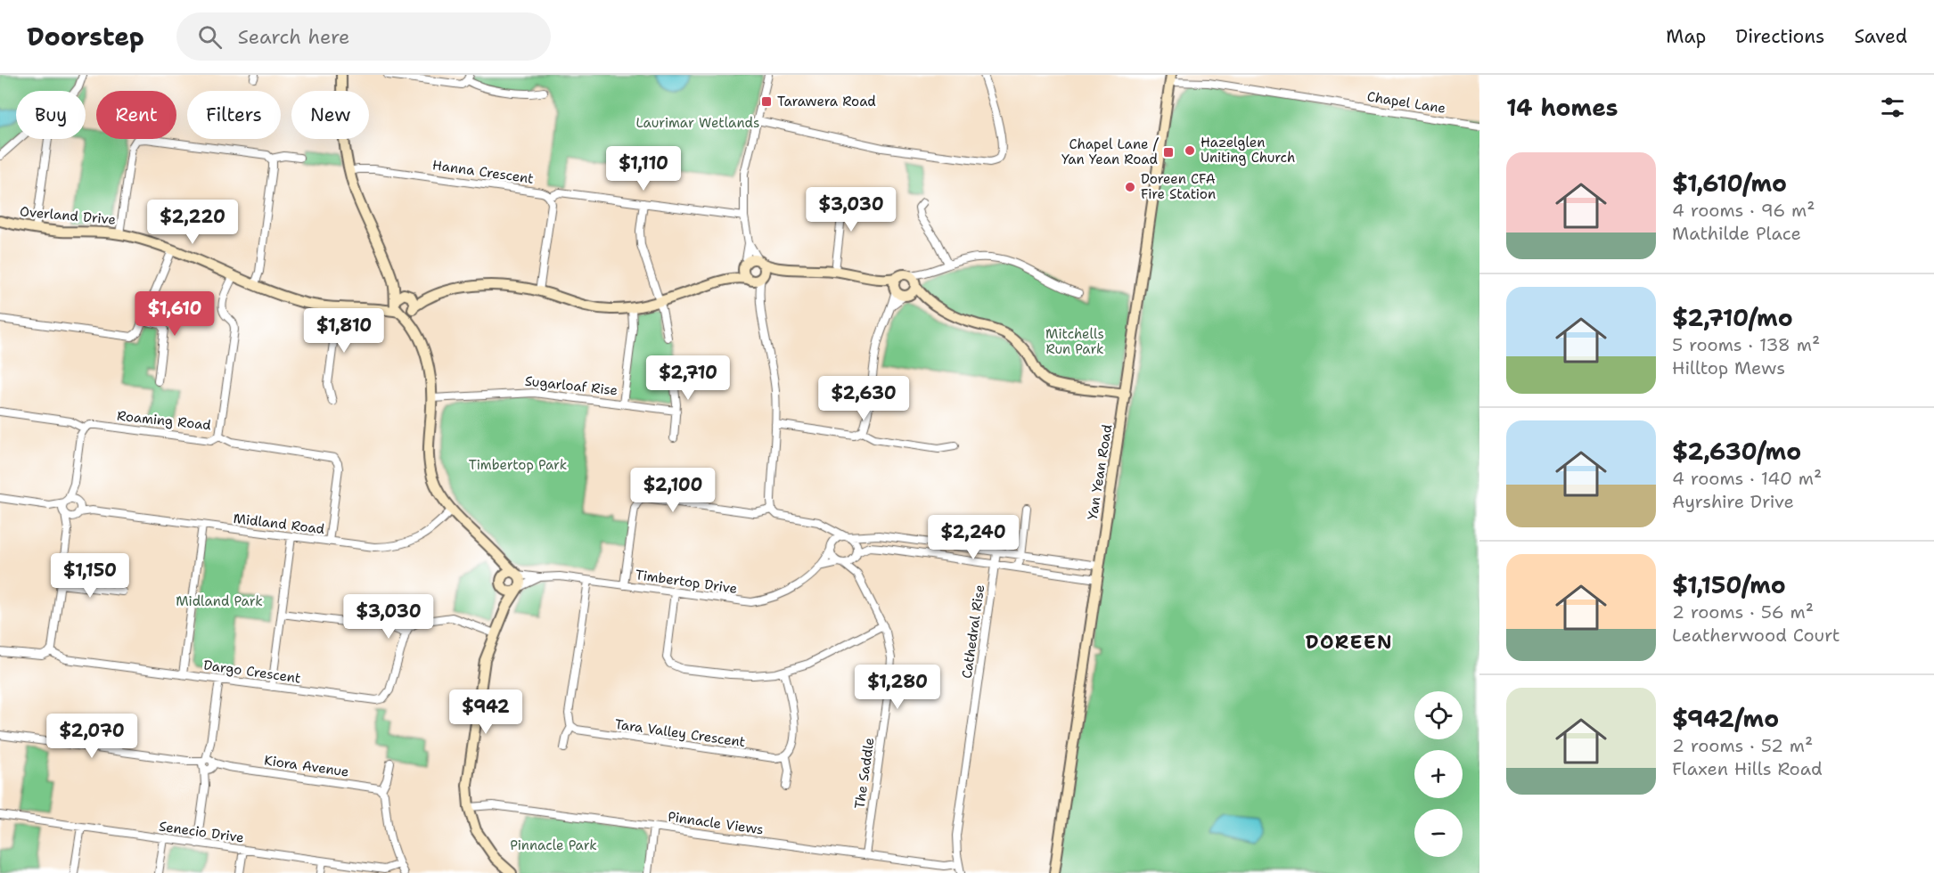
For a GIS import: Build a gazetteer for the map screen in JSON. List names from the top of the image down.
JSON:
{
  "streets": {
    "street": [
      "Chapel Lane",
      "Hanna Crescent",
      "Overland Drive",
      "Sugarloaf Rise",
      "Roaming Road",
      "Yan Yean Road",
      "Midland Road",
      "Timbertop Drive",
      "Cathedral Rise",
      "Dargo Crescent",
      "Tara Valley Crescent",
      "Kiora Avenue",
      "The Saddle",
      "Pinnacle Views",
      "Senecio Drive"
    ]
  },
  "crossings": [
    ["Chapel Lane", "Yan Yean Road"],
    ["Roaming Road", "Midland Road"],
    ["Timbertop Drive", "The Saddle"],
    ["Cathedral Rise", "Pinnacle Views"],
    ["The Saddle", "Pinnacle Views"]
  ],
  "districts": ["DOREEN"],
  "parks": [
    "Laurimar Wetlands",
    "Mitchells Run Park",
    "Timbertop Park",
    "Midland Park",
    "Pinnacle Park"
  ],
  "places": {
    "transit": ["Tarawera Road", "Chapel Lane / Yan Yean Road"],
    "other": ["Hazelglen Uniting Church", "Doreen CFA Fire Station"]
  },
  "page": {
    "header": "Doorstep",
    "search": "Search here",
    "nav": ["Map", "Directions", "Saved"],
    "heading": "14 homes",
    "chip": [
      "Buy",
      "Rent",
      "Filters",
      "New"
    ],
    "list": [
      {
        "name": "$1,610/mo",
        "note": "4 rooms · 96 m² · Mathilde Place"
      },
      {
        "name": "$2,710/mo",
        "note": "5 rooms · 138 m² · Hilltop Mews"
      },
      {
        "name": "$2,630/mo",
        "note": "4 rooms · 140 m² · Ayrshire Drive"
      },
      {
        "name": "$1,150/mo",
        "note": "2 rooms · 56 m² · Leatherwood Court"
      },
      {
        "name": "$942/mo",
        "note": "2 rooms · 52 m² · Flaxen Hills Road"
      }
    ],
    "price": [
      "$1,110",
      "$3,030",
      "$2,220",
      "$1,610",
      "$1,810",
      "$2,710",
      "$2,630",
      "$2,100",
      "$2,240",
      "$1,150",
      "$3,030",
      "$1,280",
      "$942",
      "$2,070"
    ],
    "map_buttons": ["+", "−"]
  }
}
